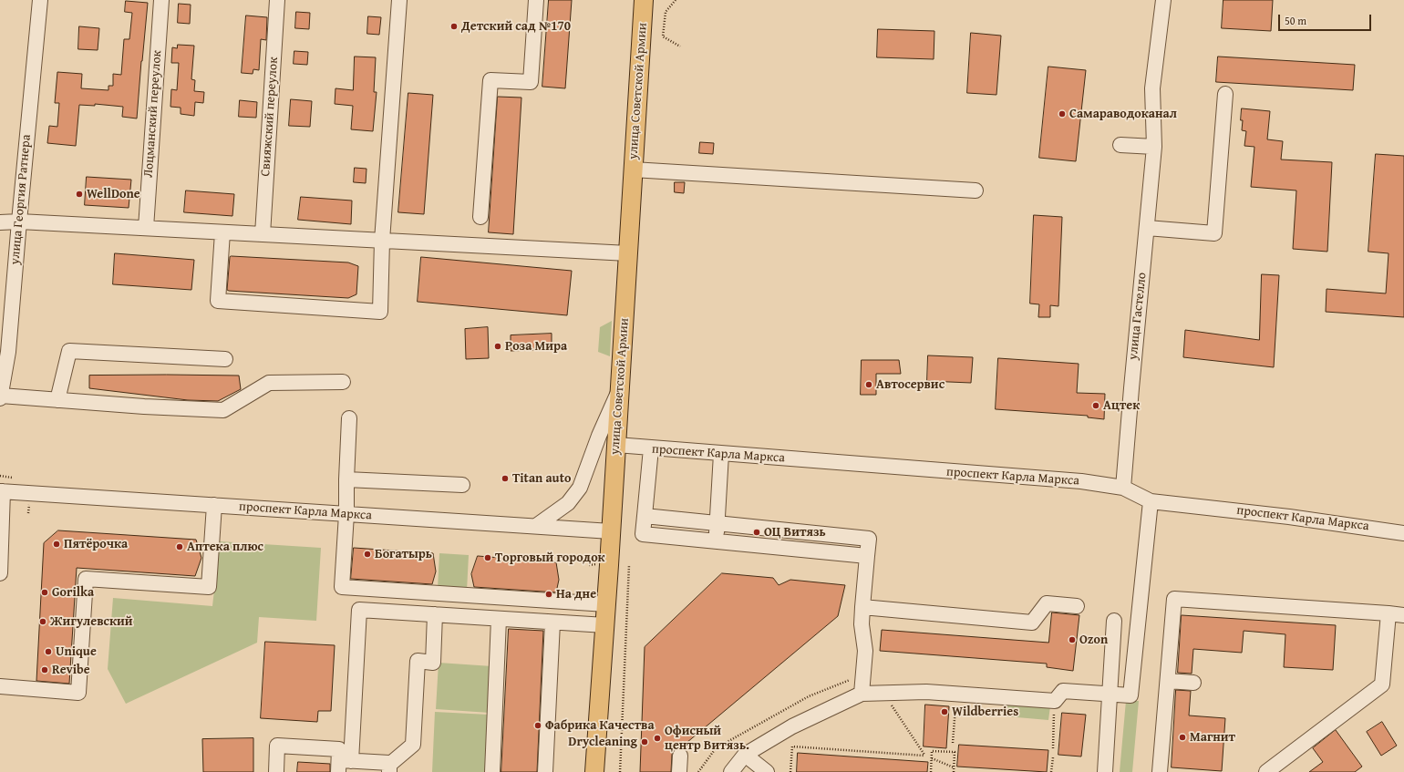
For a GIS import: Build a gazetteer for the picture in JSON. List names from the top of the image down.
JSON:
{
  "streets": {
    "main road": ["улица Советской Армии"],
    "street": [
      "Лоцманский переулок",
      "Свияжский переулок",
      "улица Георгия Ратнера",
      "улица Гастелло",
      "проспект Карла Маркса"
    ]
  },
  "crossings": [
    ["улица Советской Армии", "проспект Карла Маркса"],
    ["улица Гастелло", "проспект Карла Маркса"]
  ],
  "places": [
    "Детский сад №170",
    "Самараводоканал",
    "WellDone",
    "Роза Мира",
    "Автосервис",
    "Ацтек",
    "Titan auto",
    "ОЦ Витязь",
    "Пятёрочка",
    "Аптека плюс",
    "Богатырь",
    "Торговый городок",
    "Gorilka",
    "На дне",
    "Жигулевский",
    "Ozon",
    "Unique",
    "Revibe",
    "Wildberries",
    "Фабрика Качества",
    "Магнит",
    "Офисный центр Витязь.",
    "Drycleaning"
  ],
  "scale_bar": "50 m"
}
